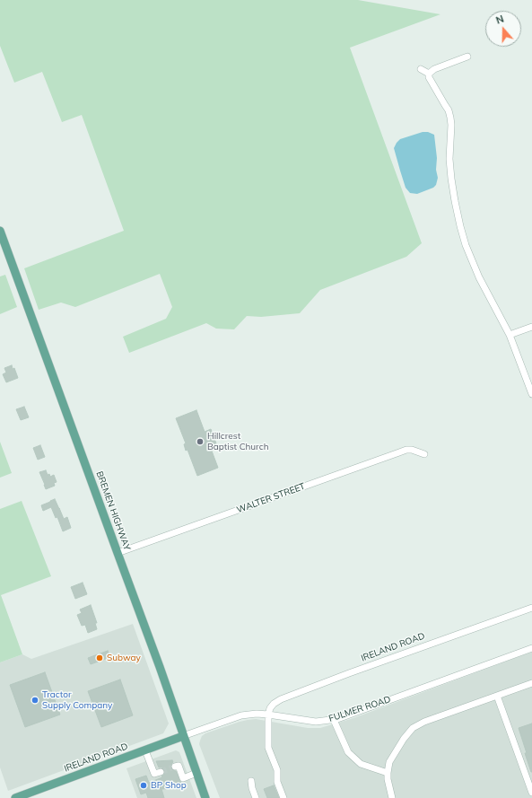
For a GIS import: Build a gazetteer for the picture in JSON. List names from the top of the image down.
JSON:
{
  "streets": {
    "main road": ["BREMEN HIGHWAY", "IRELAND ROAD"],
    "street": ["WALTER STREET", "FULMER ROAD"]
  },
  "crossings": [
    ["WALTER STREET", "BREMEN HIGHWAY"],
    ["BREMEN HIGHWAY", "IRELAND ROAD"],
    ["BREMEN HIGHWAY", "FULMER ROAD"],
    ["IRELAND ROAD", "FULMER ROAD"]
  ],
  "places": [
    "Hillcrest Baptist Church",
    "Subway",
    "Tractor Supply Company",
    "BP Shop"
  ],
  "north": "top"
}
